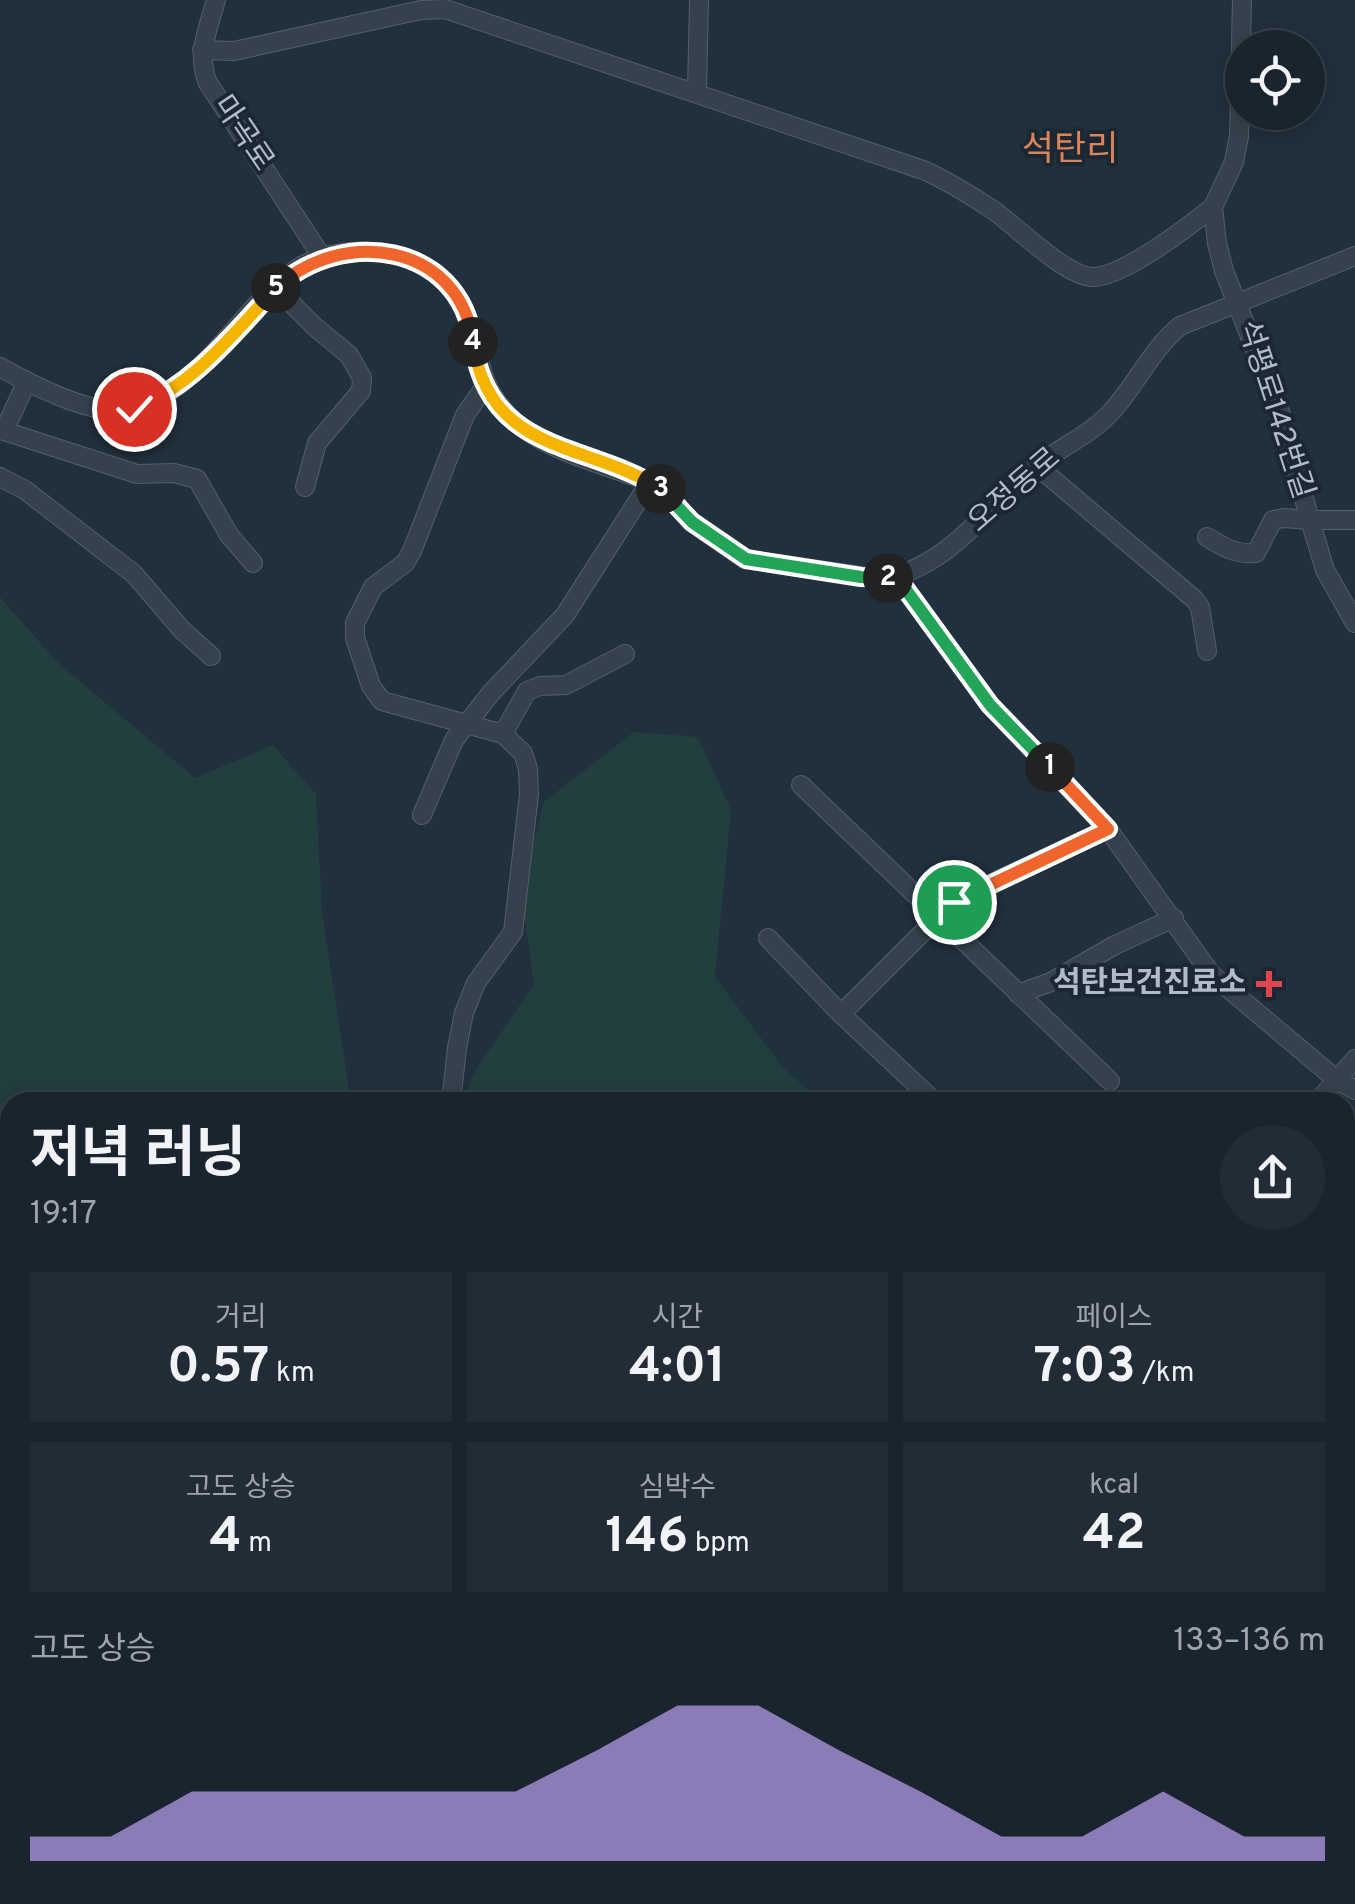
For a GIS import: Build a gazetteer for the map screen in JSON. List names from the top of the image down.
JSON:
{
  "streets": {
    "street": ["마곡로", "석평로142번길", "오정동로"]
  },
  "crossings": [
    ["마곡로", "오정동로"],
    ["석평로142번길", "오정동로"]
  ],
  "districts": ["석탄리"],
  "places": {
    "health": ["석탄보건진료소"]
  },
  "page": {
    "pins": [
      "5",
      "4",
      "3",
      "2",
      "1"
    ],
    "heading": ["저녁 러닝", "19:17"],
    "stats": [
      ["거리", "0.57 km"],
      ["시간", "4:01"],
      ["페이스", "7:03 /km"],
      ["고도 상승", "4 m"],
      ["심박수", "146 bpm"],
      ["kcal", "42"]
    ],
    "chart": ["고도 상승", "133–136 m"]
  }
}
